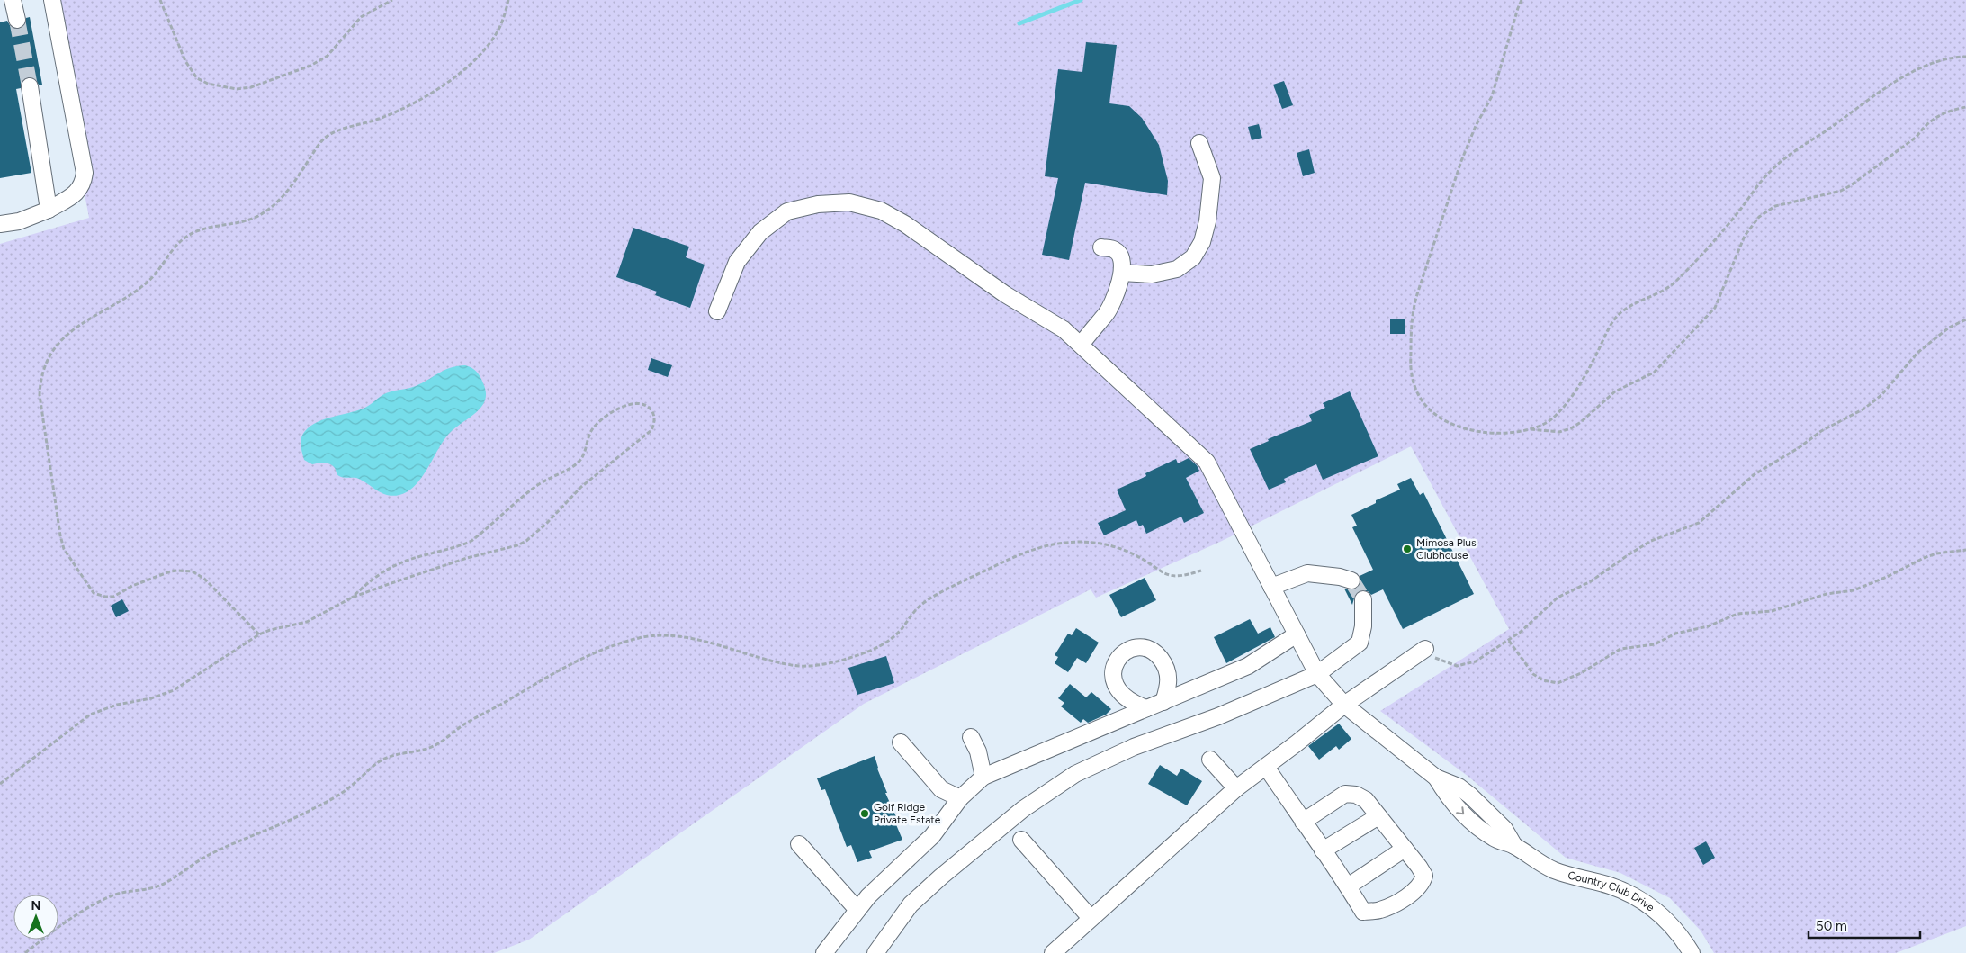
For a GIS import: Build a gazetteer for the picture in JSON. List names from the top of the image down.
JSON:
{
  "streets": {
    "street": ["Country Club Drive"]
  },
  "places": ["Mimosa Plus Clubhouse", "Golf Ridge Private Estate"],
  "scale_bar": "50 m",
  "north": "top"
}
